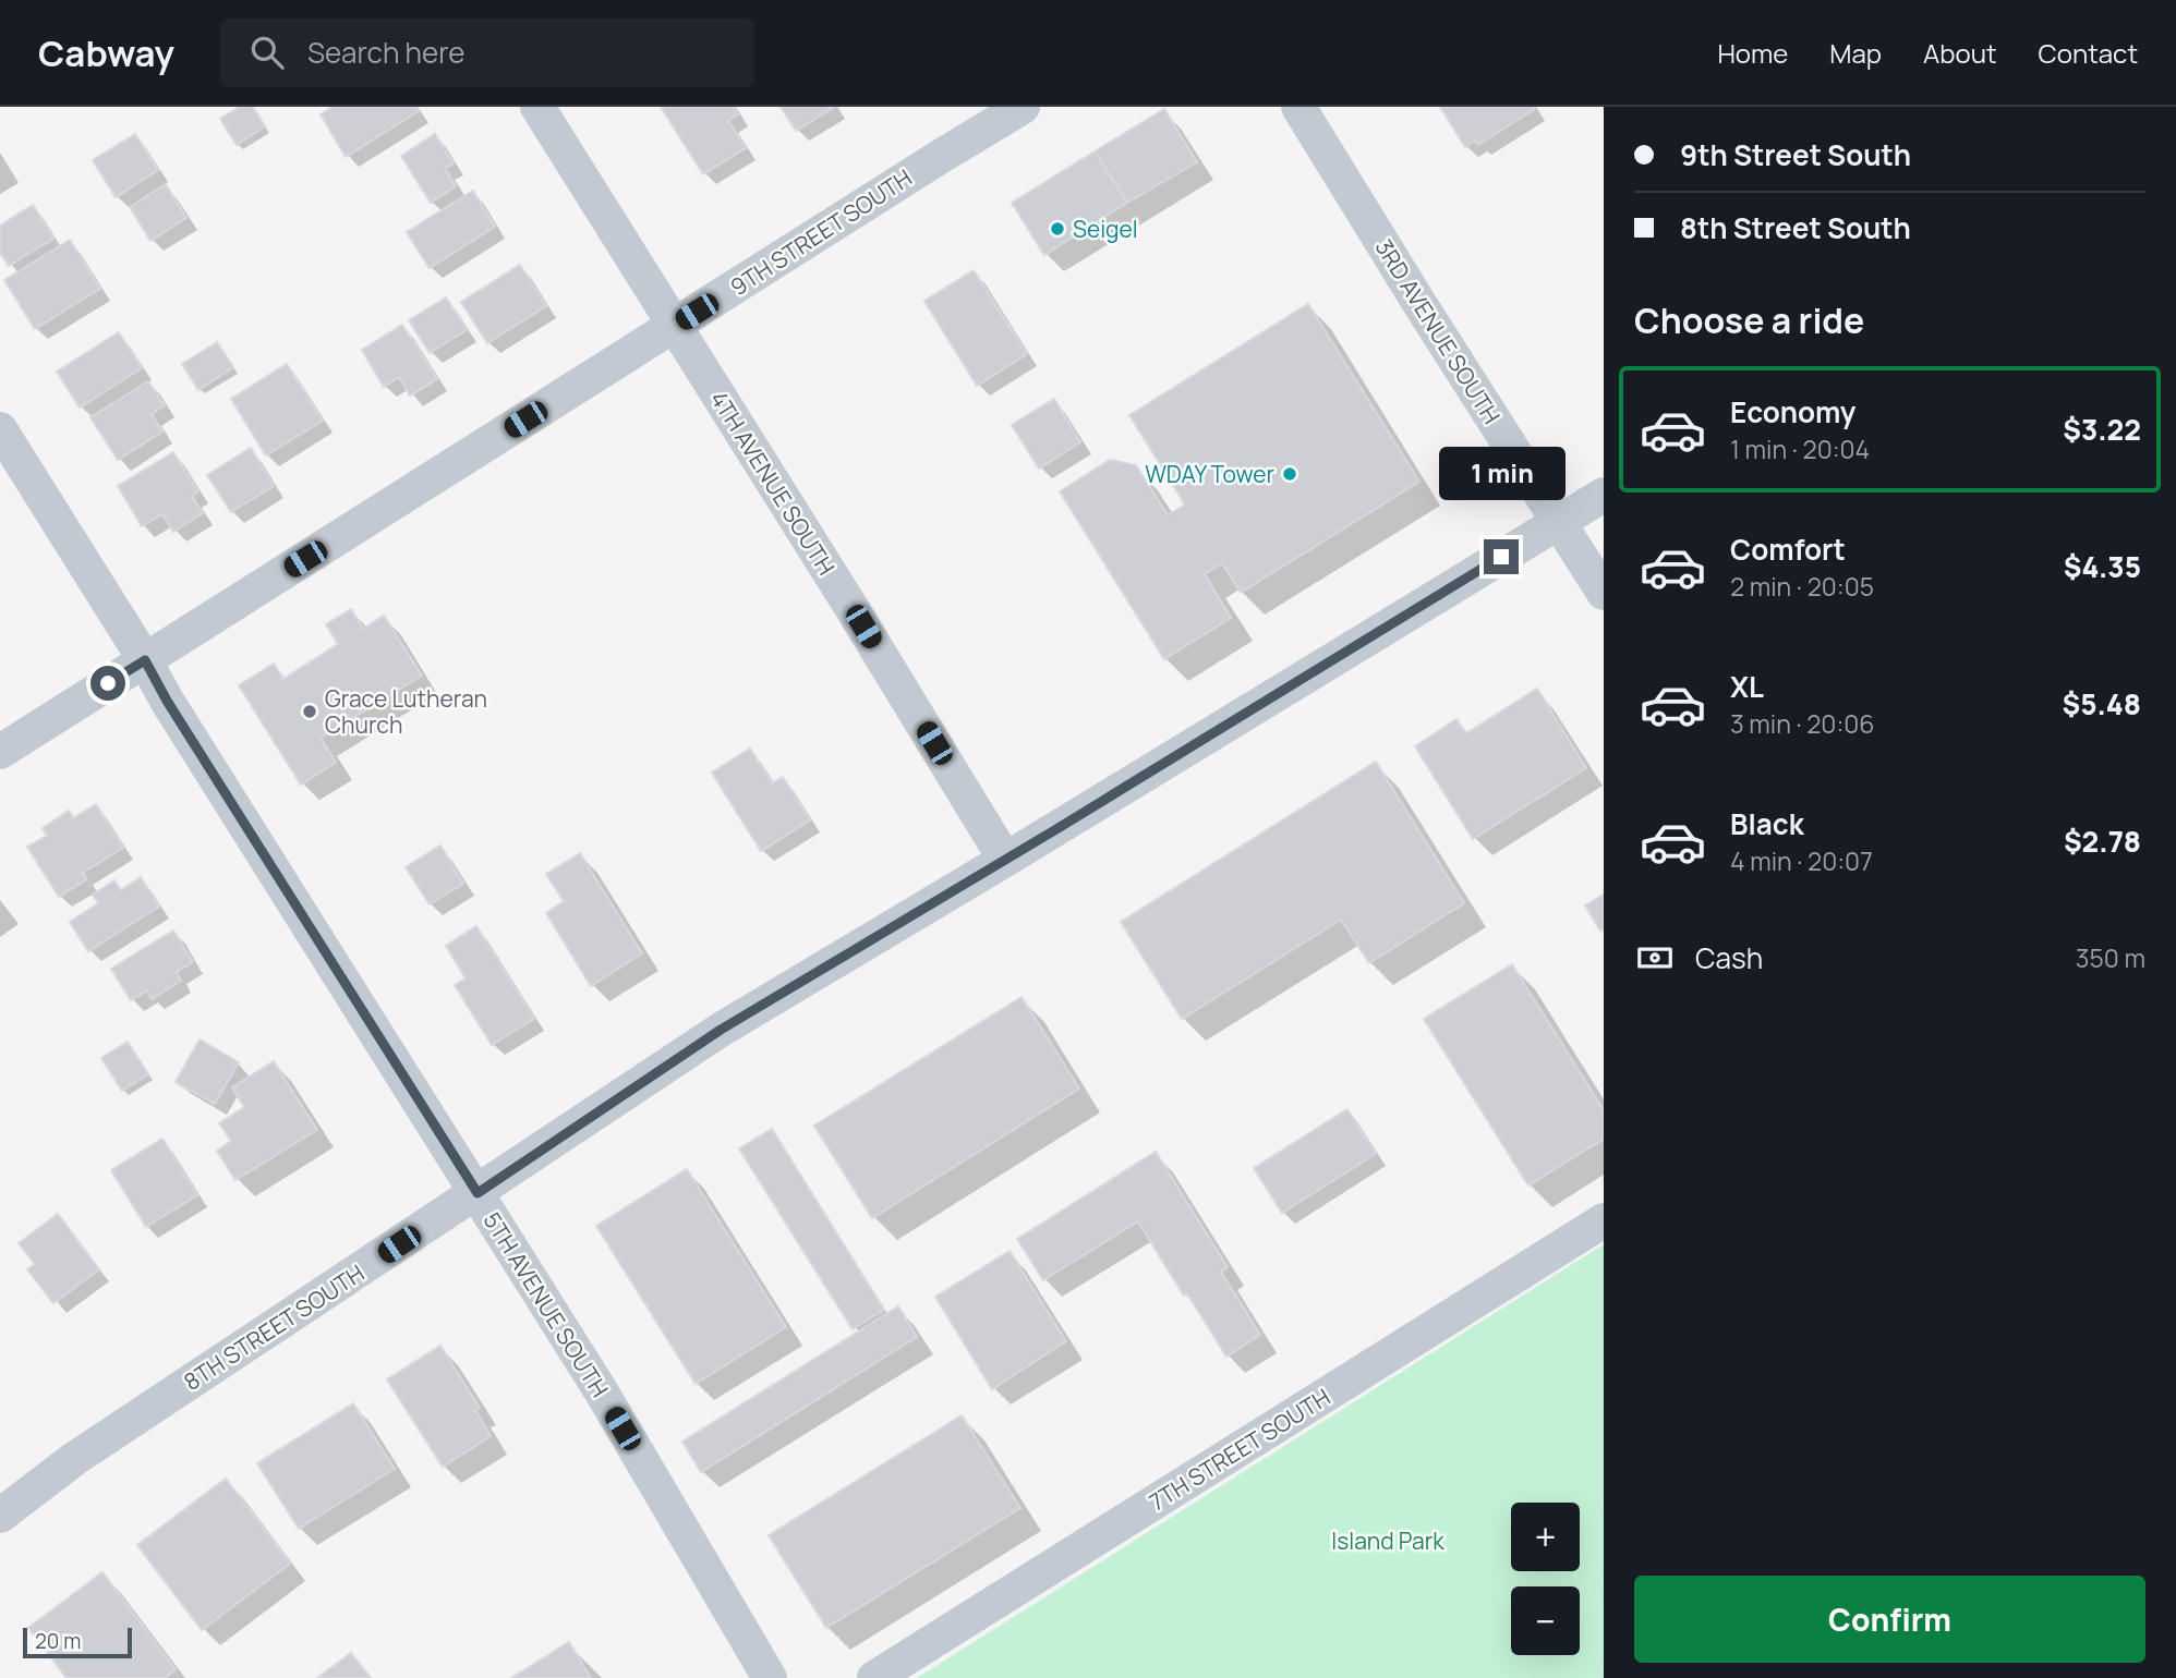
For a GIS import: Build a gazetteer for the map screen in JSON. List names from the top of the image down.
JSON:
{
  "streets": {
    "street": [
      "9TH STREET SOUTH",
      "3RD AVENUE SOUTH",
      "4TH AVENUE SOUTH",
      "5TH AVENUE SOUTH",
      "8TH STREET SOUTH",
      "7TH STREET SOUTH"
    ]
  },
  "crossings": [
    ["9TH STREET SOUTH", "4TH AVENUE SOUTH"],
    ["9TH STREET SOUTH", "5TH AVENUE SOUTH"],
    ["3RD AVENUE SOUTH", "8TH STREET SOUTH"],
    ["4TH AVENUE SOUTH", "8TH STREET SOUTH"],
    ["5TH AVENUE SOUTH", "8TH STREET SOUTH"]
  ],
  "parks": ["Island Park"],
  "places": ["Seigel", "WDAY Tower", "Grace Lutheran Church"],
  "scale_bar": "20 m",
  "page": {
    "header": "Cabway",
    "search": "Search here",
    "nav": [
      "Home",
      "Map",
      "About",
      "Contact"
    ],
    "banner": ["9th Street South", "8th Street South"],
    "heading": "Choose a ride",
    "list": [
      {
        "name": "Economy",
        "note": "1 min · 20:04",
        "value": "$3.22"
      },
      {
        "name": "Comfort",
        "note": "2 min · 20:05",
        "value": "$4.35"
      },
      {
        "name": "XL",
        "note": "3 min · 20:06",
        "value": "$5.48"
      },
      {
        "name": "Black",
        "note": "4 min · 20:07",
        "value": "$2.78"
      }
    ],
    "bubble": "1 min",
    "pay": ["Cash", "350 m"],
    "map_buttons": ["+", "−"],
    "buttons": "Confirm",
    "scale": "20 m"
  }
}
